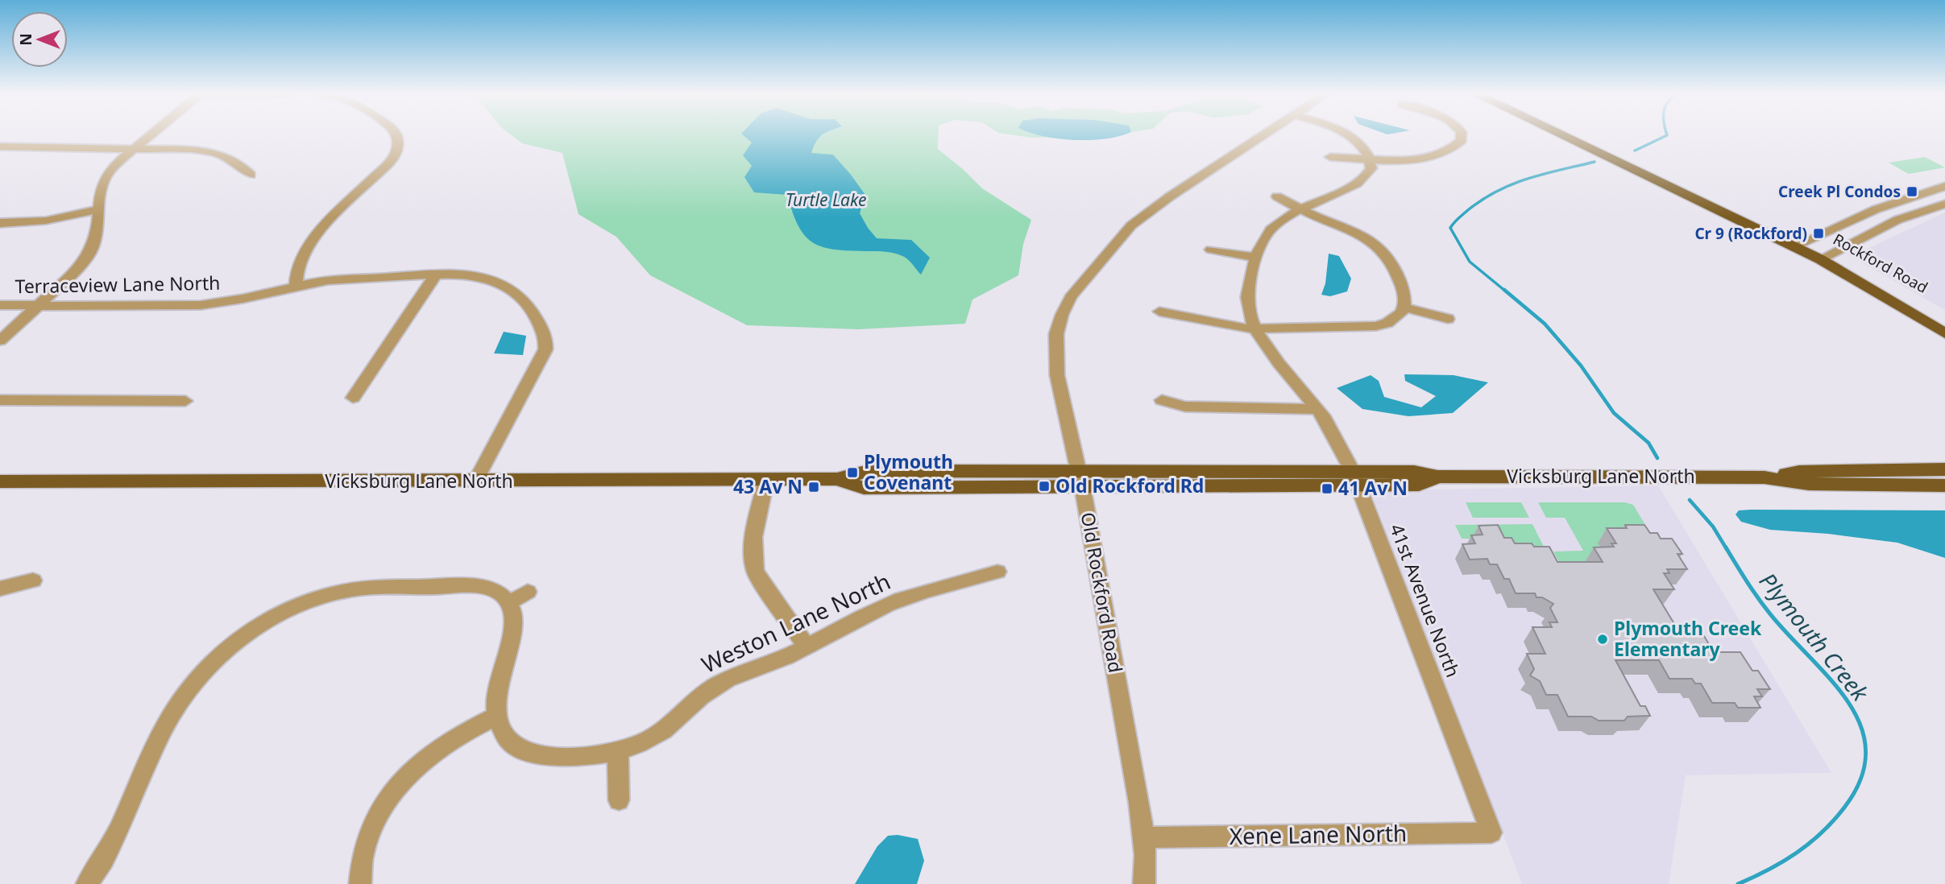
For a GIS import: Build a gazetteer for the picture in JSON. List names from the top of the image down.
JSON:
{
  "streets": {
    "main road": ["Rockford Road", "Vicksburg Lane North"],
    "street": [
      "Terraceview Lane North",
      "Old Rockford Road",
      "41st Avenue North",
      "Weston Lane North",
      "Xene Lane North"
    ]
  },
  "crossings": [
    ["Terraceview Lane North", "Vicksburg Lane North"],
    ["Vicksburg Lane North", "Old Rockford Road"],
    ["Vicksburg Lane North", "41st Avenue North"],
    ["Old Rockford Road", "Xene Lane North"],
    ["41st Avenue North", "Xene Lane North"]
  ],
  "water": ["Turtle Lake", "Plymouth Creek"],
  "places": {
    "transit": [
      "Creek Pl Condos",
      "Cr 9 (Rockford)",
      "Plymouth Covenant",
      "Old Rockford Rd",
      "43 Av N",
      "41 Av N"
    ],
    "other": ["Plymouth Creek Elementary"]
  },
  "north": "left"
}
